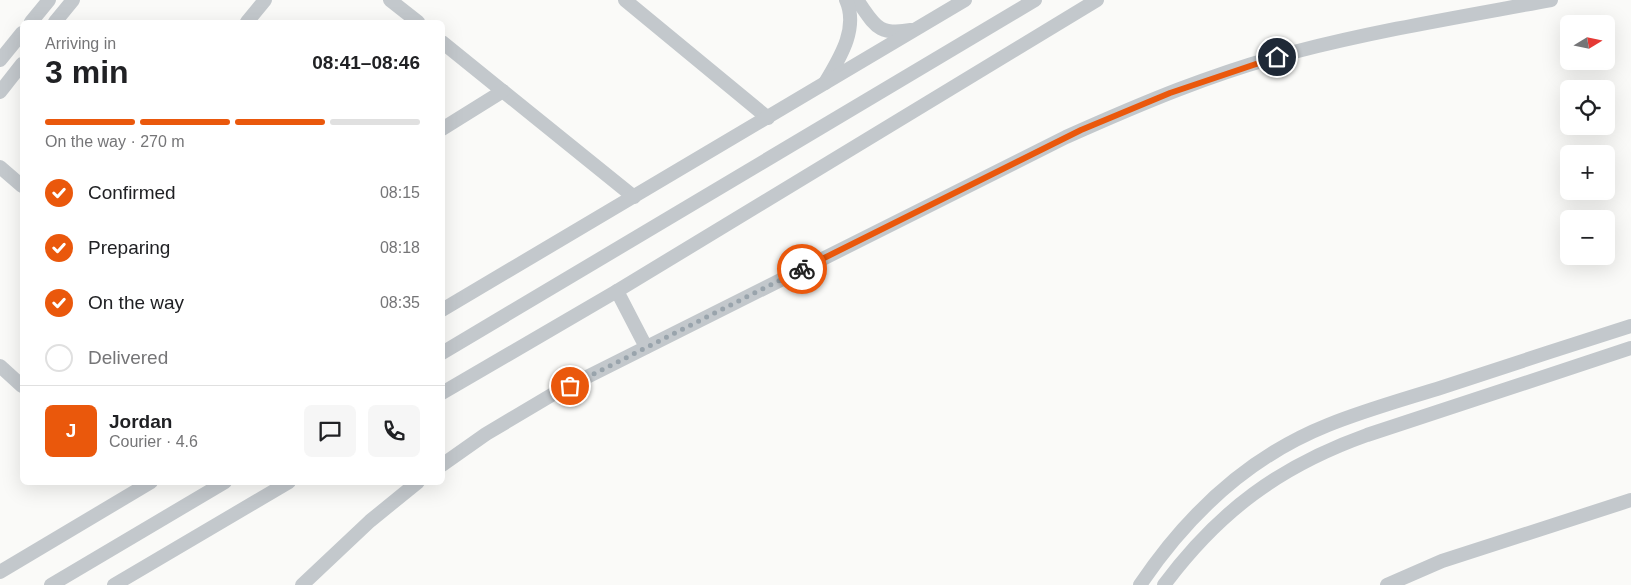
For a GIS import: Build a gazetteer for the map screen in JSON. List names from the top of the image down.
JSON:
{
  "north": "right",
  "page": {
    "map_buttons": ["+", "−"],
    "heading": ["3 min", "Arriving in", "08:41–08:46"],
    "panel": ["Jordan", "Courier · 4.6"],
    "bar": "On the way · 270 m",
    "list": [
      ["Confirmed", "08:15"],
      ["Preparing", "08:18"],
      ["On the way", "08:35"],
      "Delivered"
    ],
    "round": "J"
  }
}
